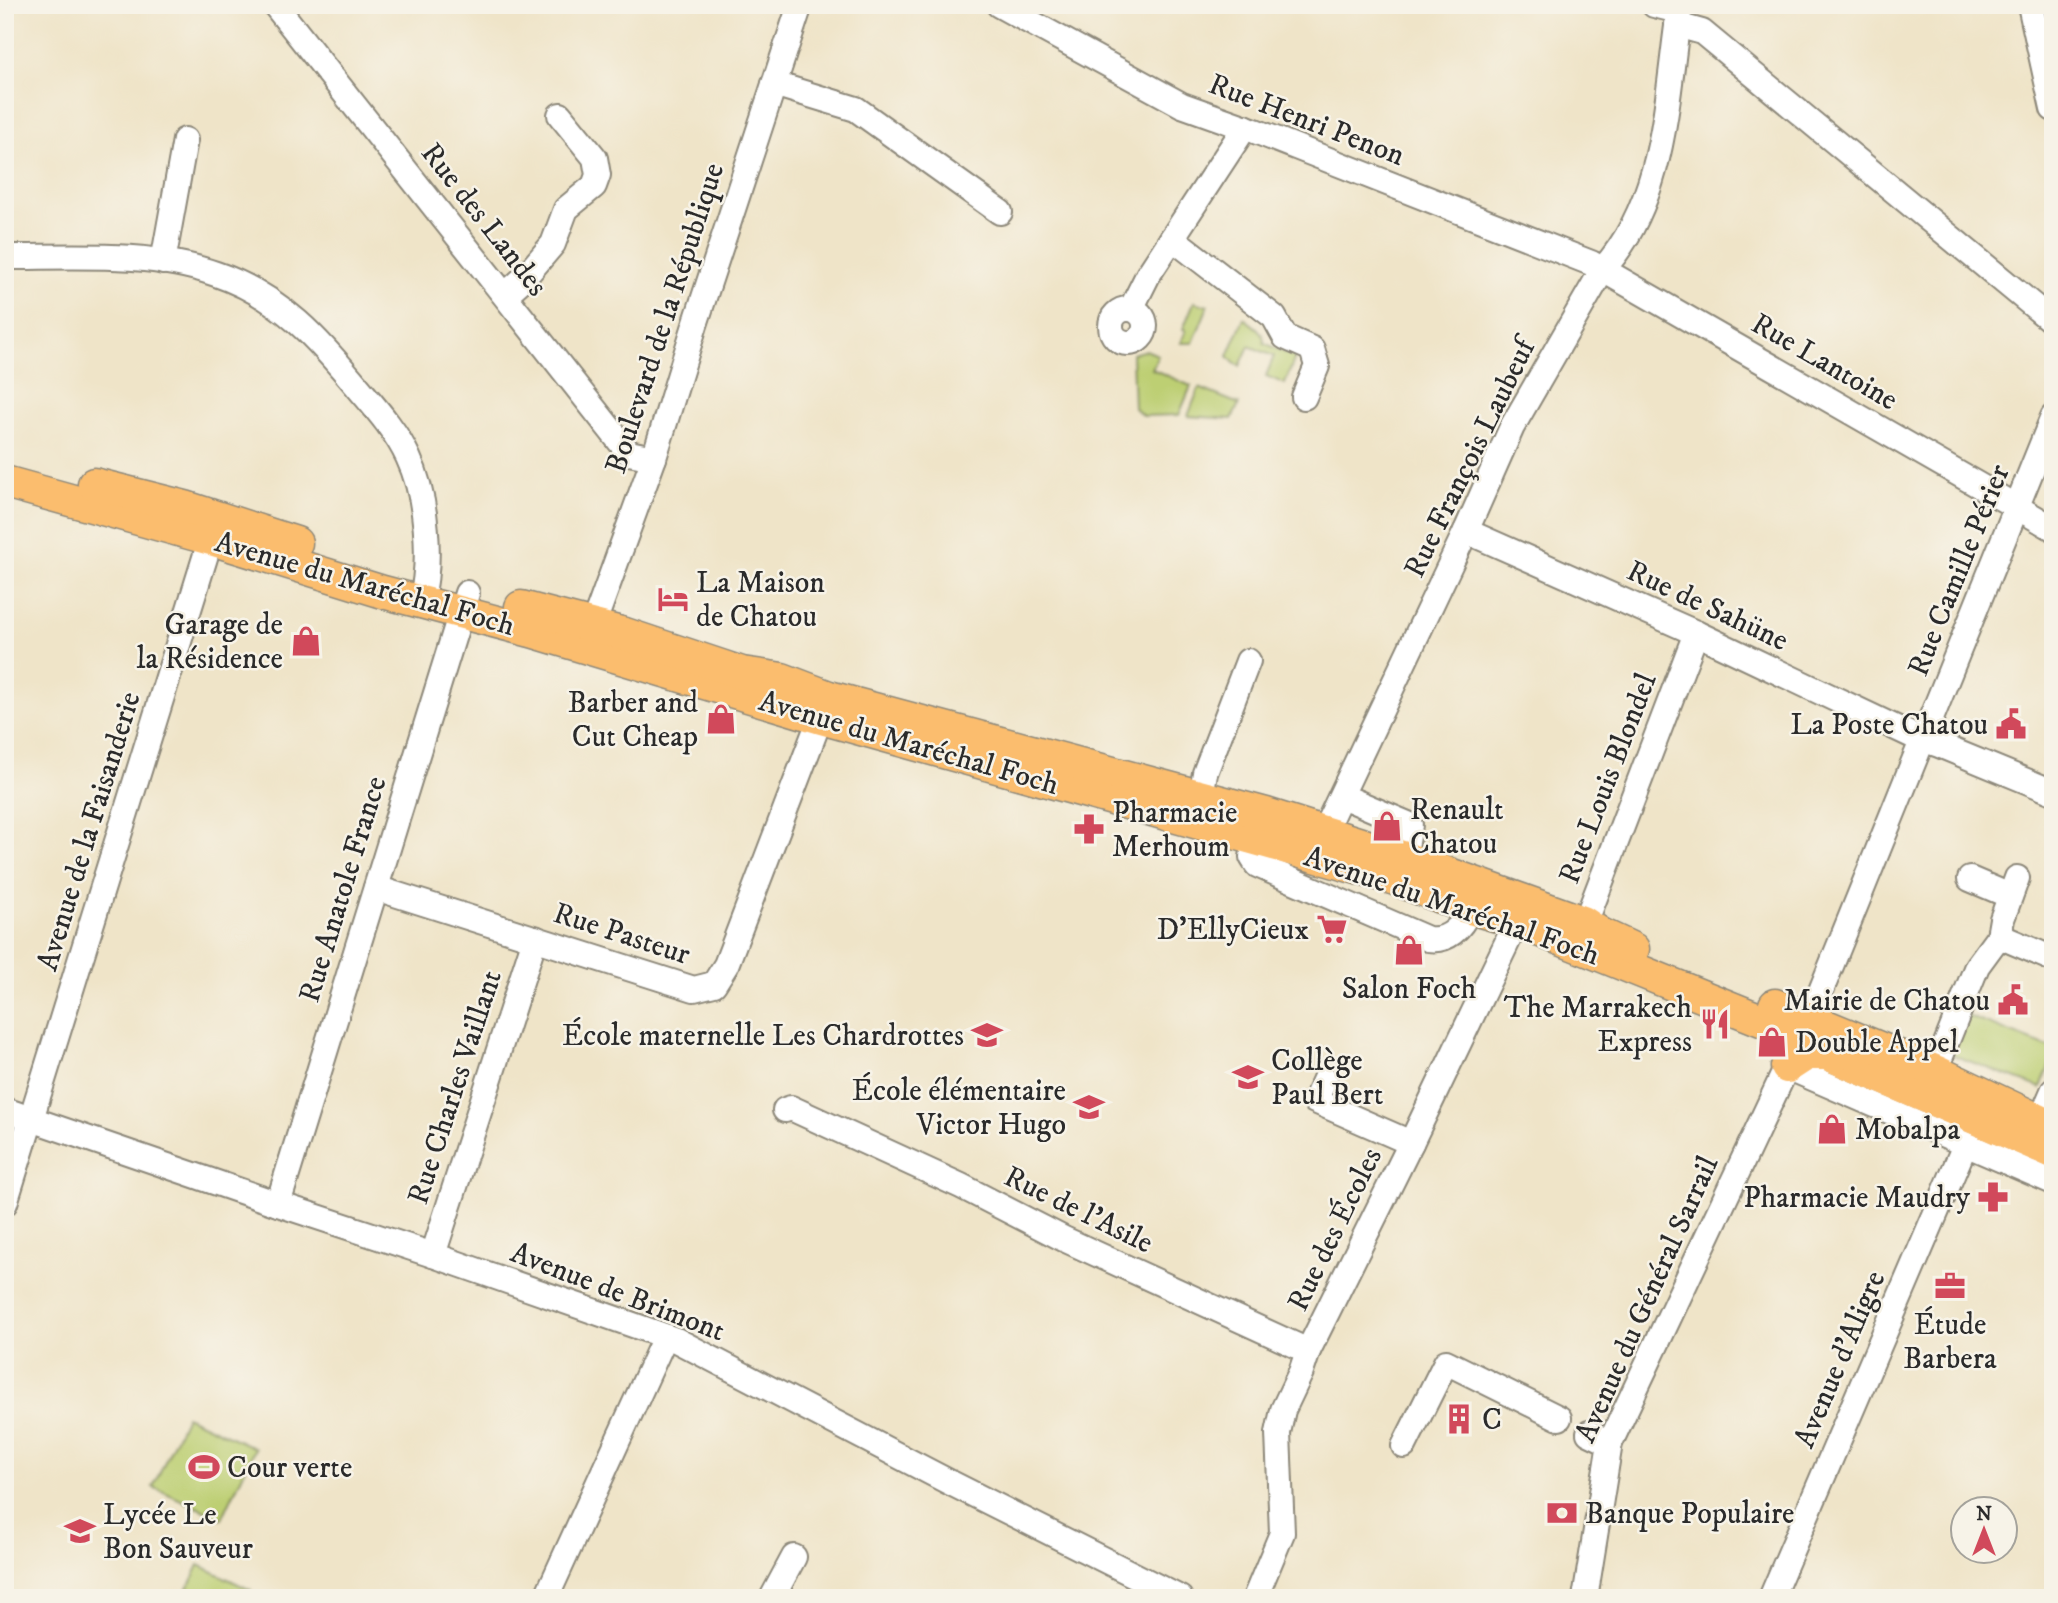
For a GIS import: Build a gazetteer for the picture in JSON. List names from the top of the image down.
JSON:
{
  "streets": {
    "main road": ["Avenue du Maréchal Foch"],
    "street": [
      "Rue Henri Penon",
      "Rue des Landes",
      "Boulevard de la République",
      "Rue Lantoine",
      "Rue François Laubeuf",
      "Rue Camille Périer",
      "Rue de Sahüne",
      "Rue Louis Blondel",
      "Avenue de la Faisanderie",
      "Rue Anatole France",
      "Rue Pasteur",
      "Rue Charles Vaillant",
      "Rue de l'Asile",
      "Rue des Écoles",
      "Avenue de Brimont",
      "Avenue du Général Sarrail",
      "Avenue d'Aligre"
    ]
  },
  "crossings": [
    ["Rue Henri Penon", "Rue Lantoine"],
    ["Rue Henri Penon", "Rue François Laubeuf"],
    ["Rue des Landes", "Boulevard de la République"],
    ["Boulevard de la République", "Avenue du Maréchal Foch"],
    ["Rue Lantoine", "Rue François Laubeuf"],
    ["Rue Lantoine", "Rue Camille Périer"],
    ["Rue François Laubeuf", "Avenue du Maréchal Foch"],
    ["Rue François Laubeuf", "Rue de Sahüne"],
    ["Rue Camille Périer", "Avenue du Maréchal Foch"],
    ["Rue Camille Périer", "Rue de Sahüne"],
    ["Avenue du Maréchal Foch", "Rue Louis Blondel"],
    ["Avenue du Maréchal Foch", "Avenue de la Faisanderie"],
    ["Avenue du Maréchal Foch", "Rue Anatole France"],
    ["Avenue du Maréchal Foch", "Rue Pasteur"],
    ["Avenue du Maréchal Foch", "Rue des Écoles"],
    ["Rue de Sahüne", "Rue Louis Blondel"],
    ["Avenue de la Faisanderie", "Avenue de Brimont"],
    ["Rue Anatole France", "Rue Pasteur"],
    ["Rue Anatole France", "Avenue de Brimont"],
    ["Rue Pasteur", "Rue Charles Vaillant"],
    ["Rue Charles Vaillant", "Avenue de Brimont"],
    ["Rue de l'Asile", "Rue des Écoles"]
  ],
  "places": {
    "hotel": ["La Maison de Chatou"],
    "shop": [
      "Garage de la Résidence",
      "Barber and Cut Cheap",
      "Renault Chatou",
      "Salon Foch",
      "Double Appel",
      "Mobalpa"
    ],
    "public building": ["La Poste Chatou", "Mairie de Chatou"],
    "pharmacy": ["Pharmacie Merhoum", "Pharmacie Maudry"],
    "supermarket": ["D’EllyCieux"],
    "restaurant": ["The Marrakech Express"],
    "school or university": [
      "École maternelle Les Chardrottes",
      "Collège Paul Bert",
      "École élémentaire Victor Hugo",
      "Lycée Le Bon Sauveur"
    ],
    "office": ["Étude Barbera"],
    "building": ["C"],
    "sports": ["Cour verte"],
    "bank": ["Banque Populaire"]
  },
  "north": "top"
}
